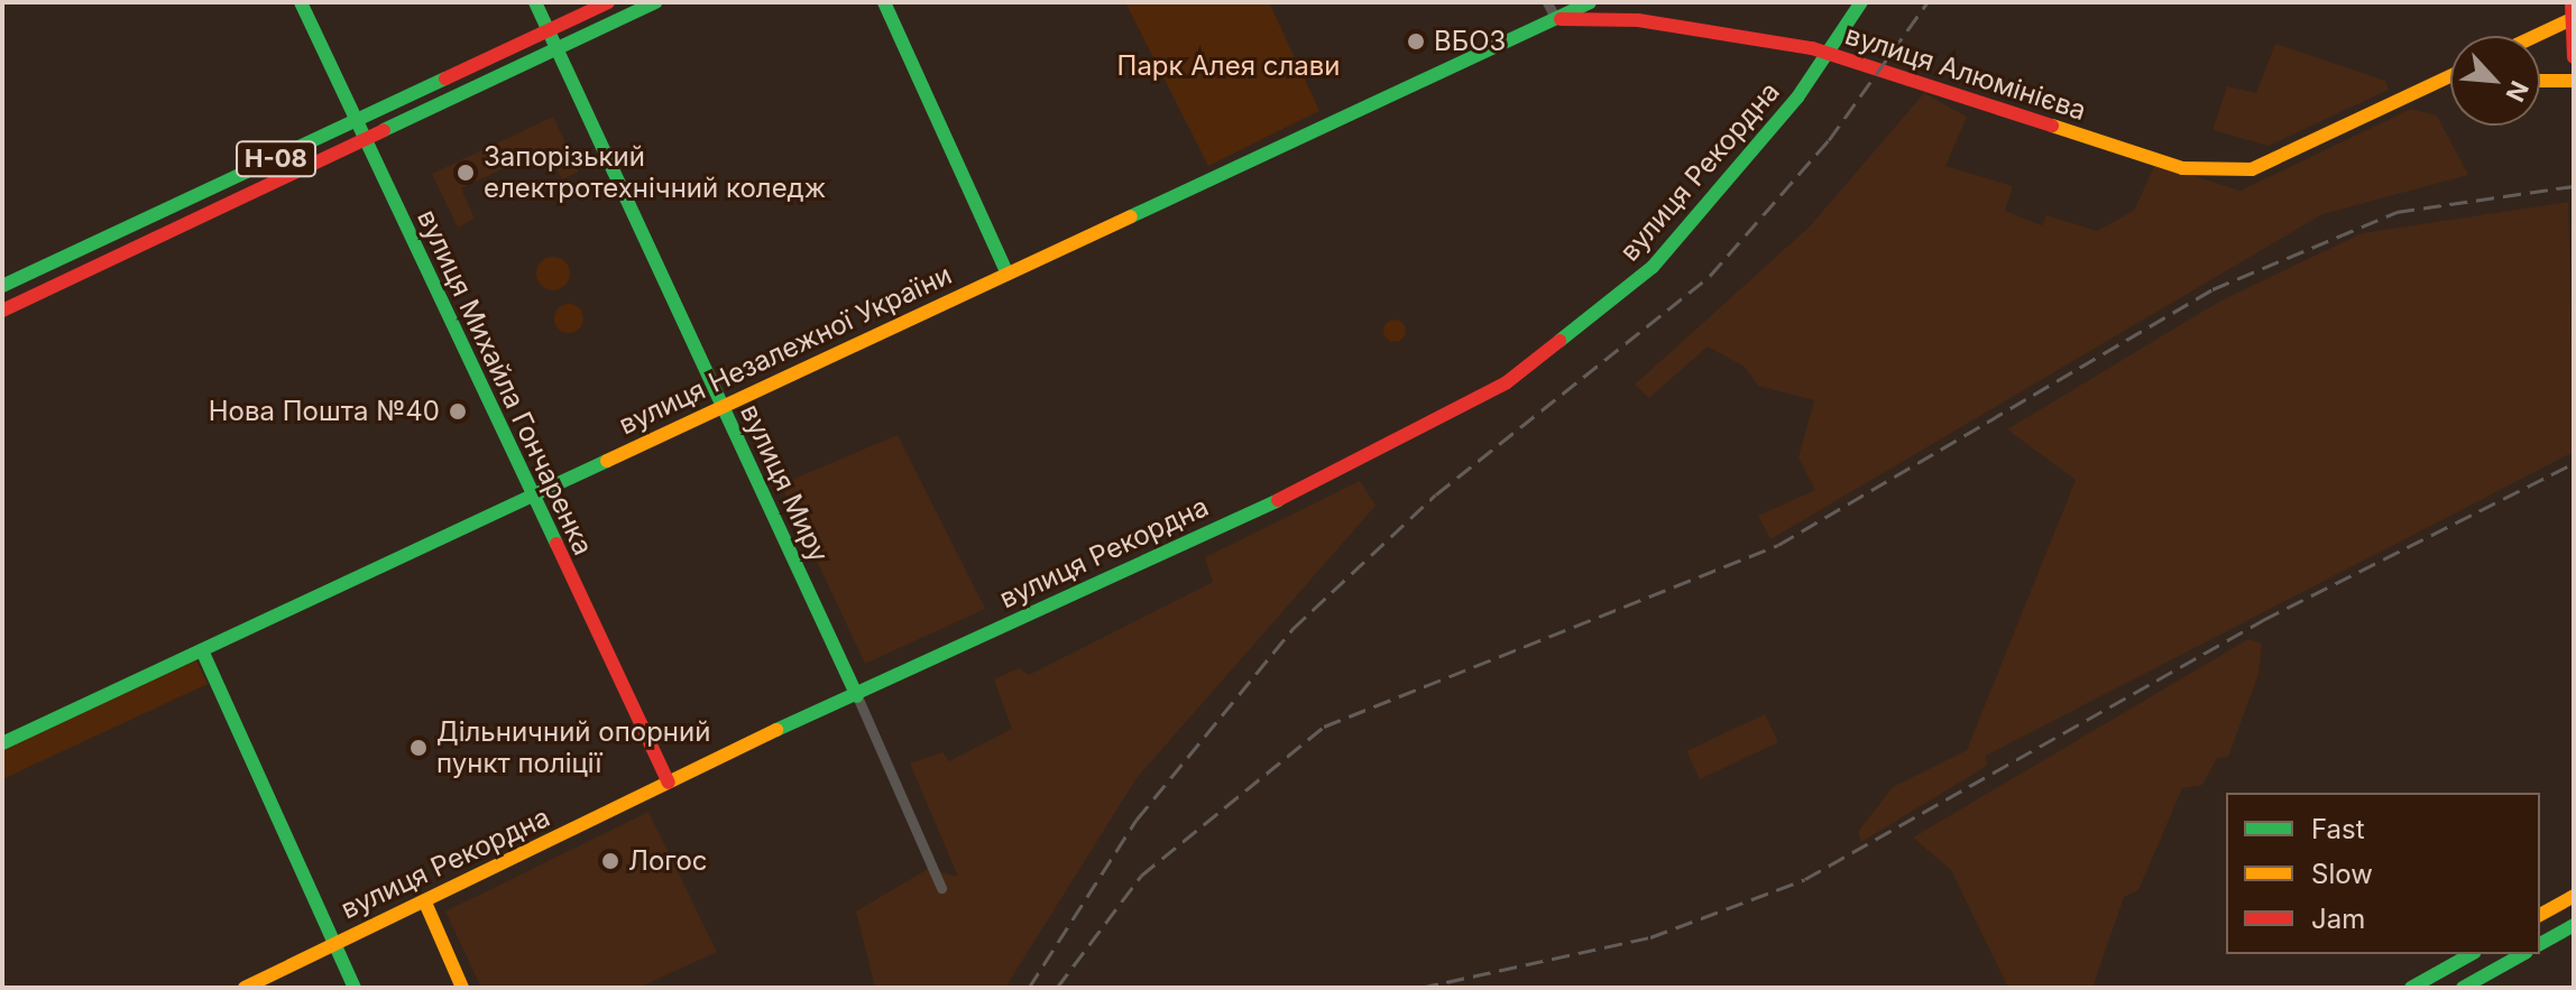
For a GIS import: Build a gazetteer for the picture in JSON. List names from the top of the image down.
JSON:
{
  "streets": {
    "street": [
      "вулиця Алюмінієва",
      "Н-08",
      "вулиця Рекордна",
      "вулиця Незалежної України",
      "вулиця Михайла Гончаренка",
      "вулиця Миру"
    ]
  },
  "crossings": [
    ["вулиця Алюмінієва", "вулиця Рекордна"],
    ["вулиця Алюмінієва", "вулиця Незалежної України"],
    ["Н-08", "вулиця Михайла Гончаренка"],
    ["Н-08", "вулиця Миру"],
    ["вулиця Рекордна", "вулиця Михайла Гончаренка"],
    ["вулиця Рекордна", "вулиця Миру"],
    ["вулиця Незалежної України", "вулиця Михайла Гончаренка"],
    ["вулиця Незалежної України", "вулиця Миру"]
  ],
  "parks": ["Парк Алея слави"],
  "places": [
    "ВБОЗ",
    "Запорізький електротехнічний коледж",
    "Нова Пошта №40",
    "Дільничний опорний пункт поліції",
    "Логос"
  ],
  "legend": ["Fast", "Slow", "Jam"],
  "north": "bottom right"
}
